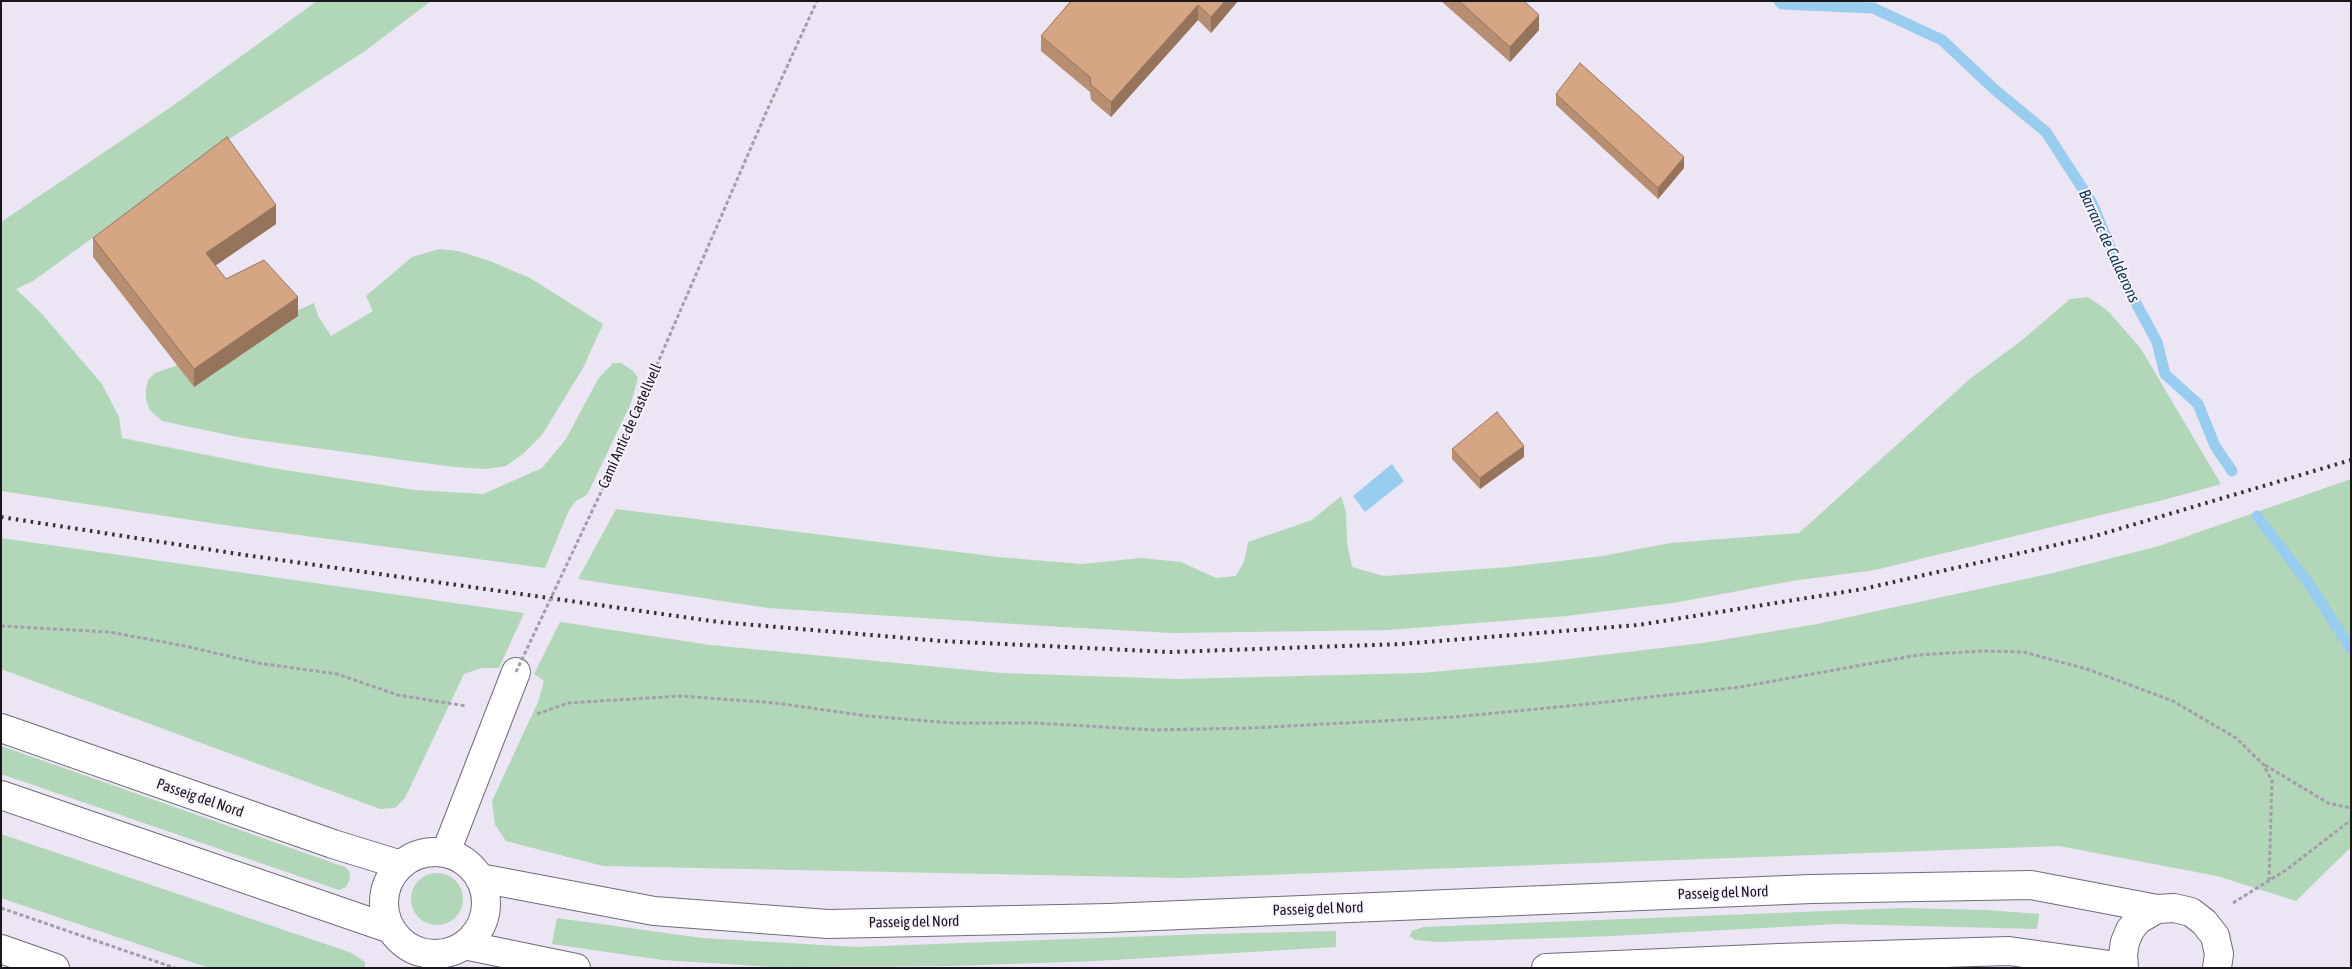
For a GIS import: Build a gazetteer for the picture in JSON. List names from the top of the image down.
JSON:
{
  "streets": {
    "street": ["Passeig del Nord"],
    "path": ["Camí Antic de Castellvell"]
  },
  "water": ["Barranc de Calderons"]
}
